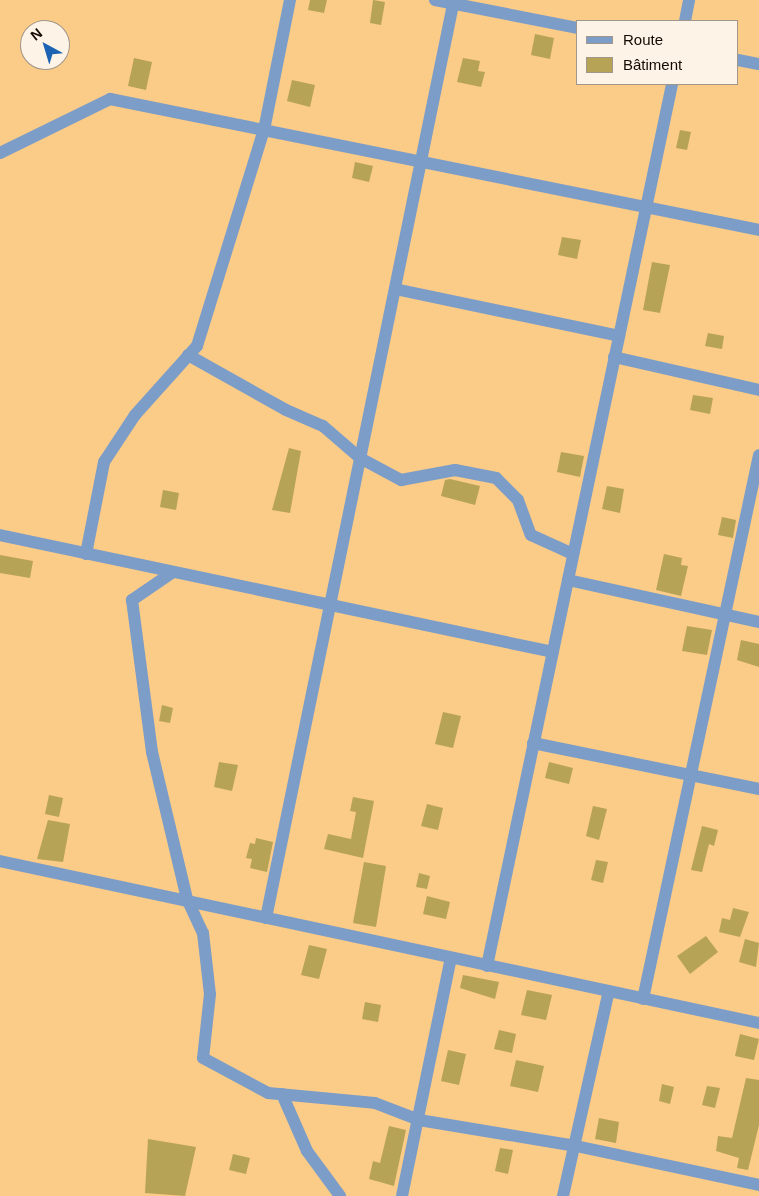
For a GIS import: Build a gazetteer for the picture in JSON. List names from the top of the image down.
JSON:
{
  "legend": ["Route", "Bâtiment"],
  "north": "top left"
}
